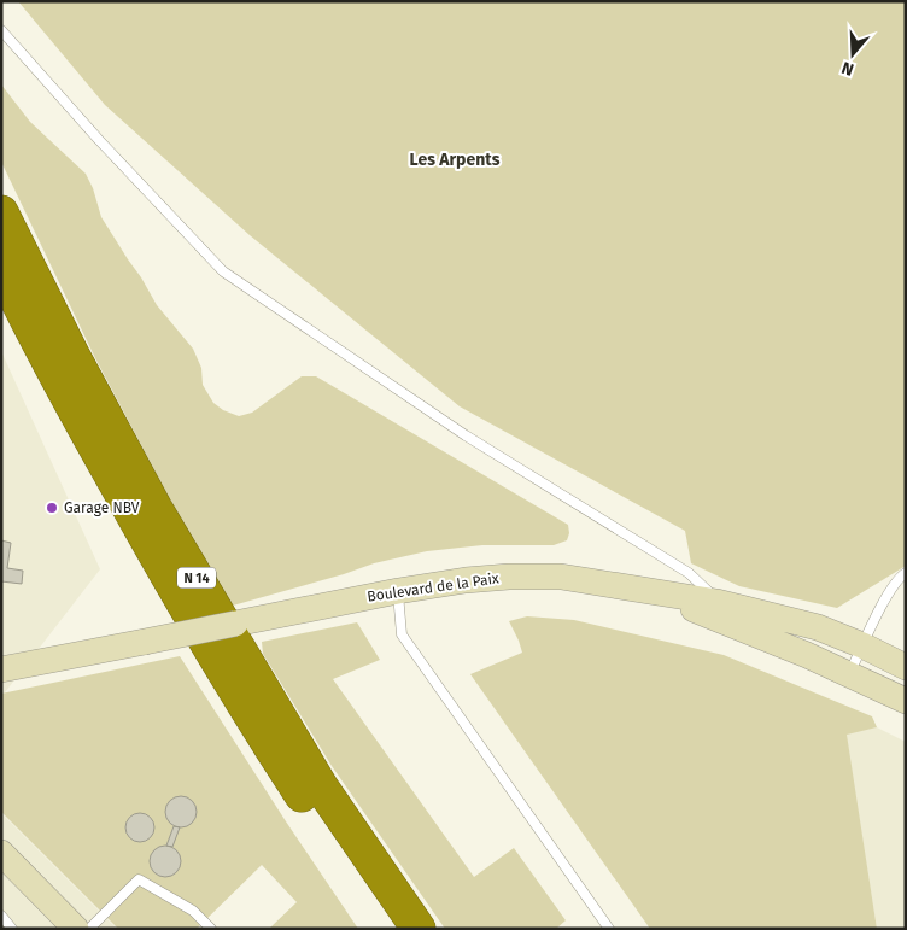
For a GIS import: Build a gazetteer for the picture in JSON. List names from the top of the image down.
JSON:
{
  "streets": {
    "highway": ["N 14"],
    "main road": ["Boulevard de la Paix"]
  },
  "districts": ["Les Arpents"],
  "places": ["Garage NBV"],
  "north": "bottom"
}
